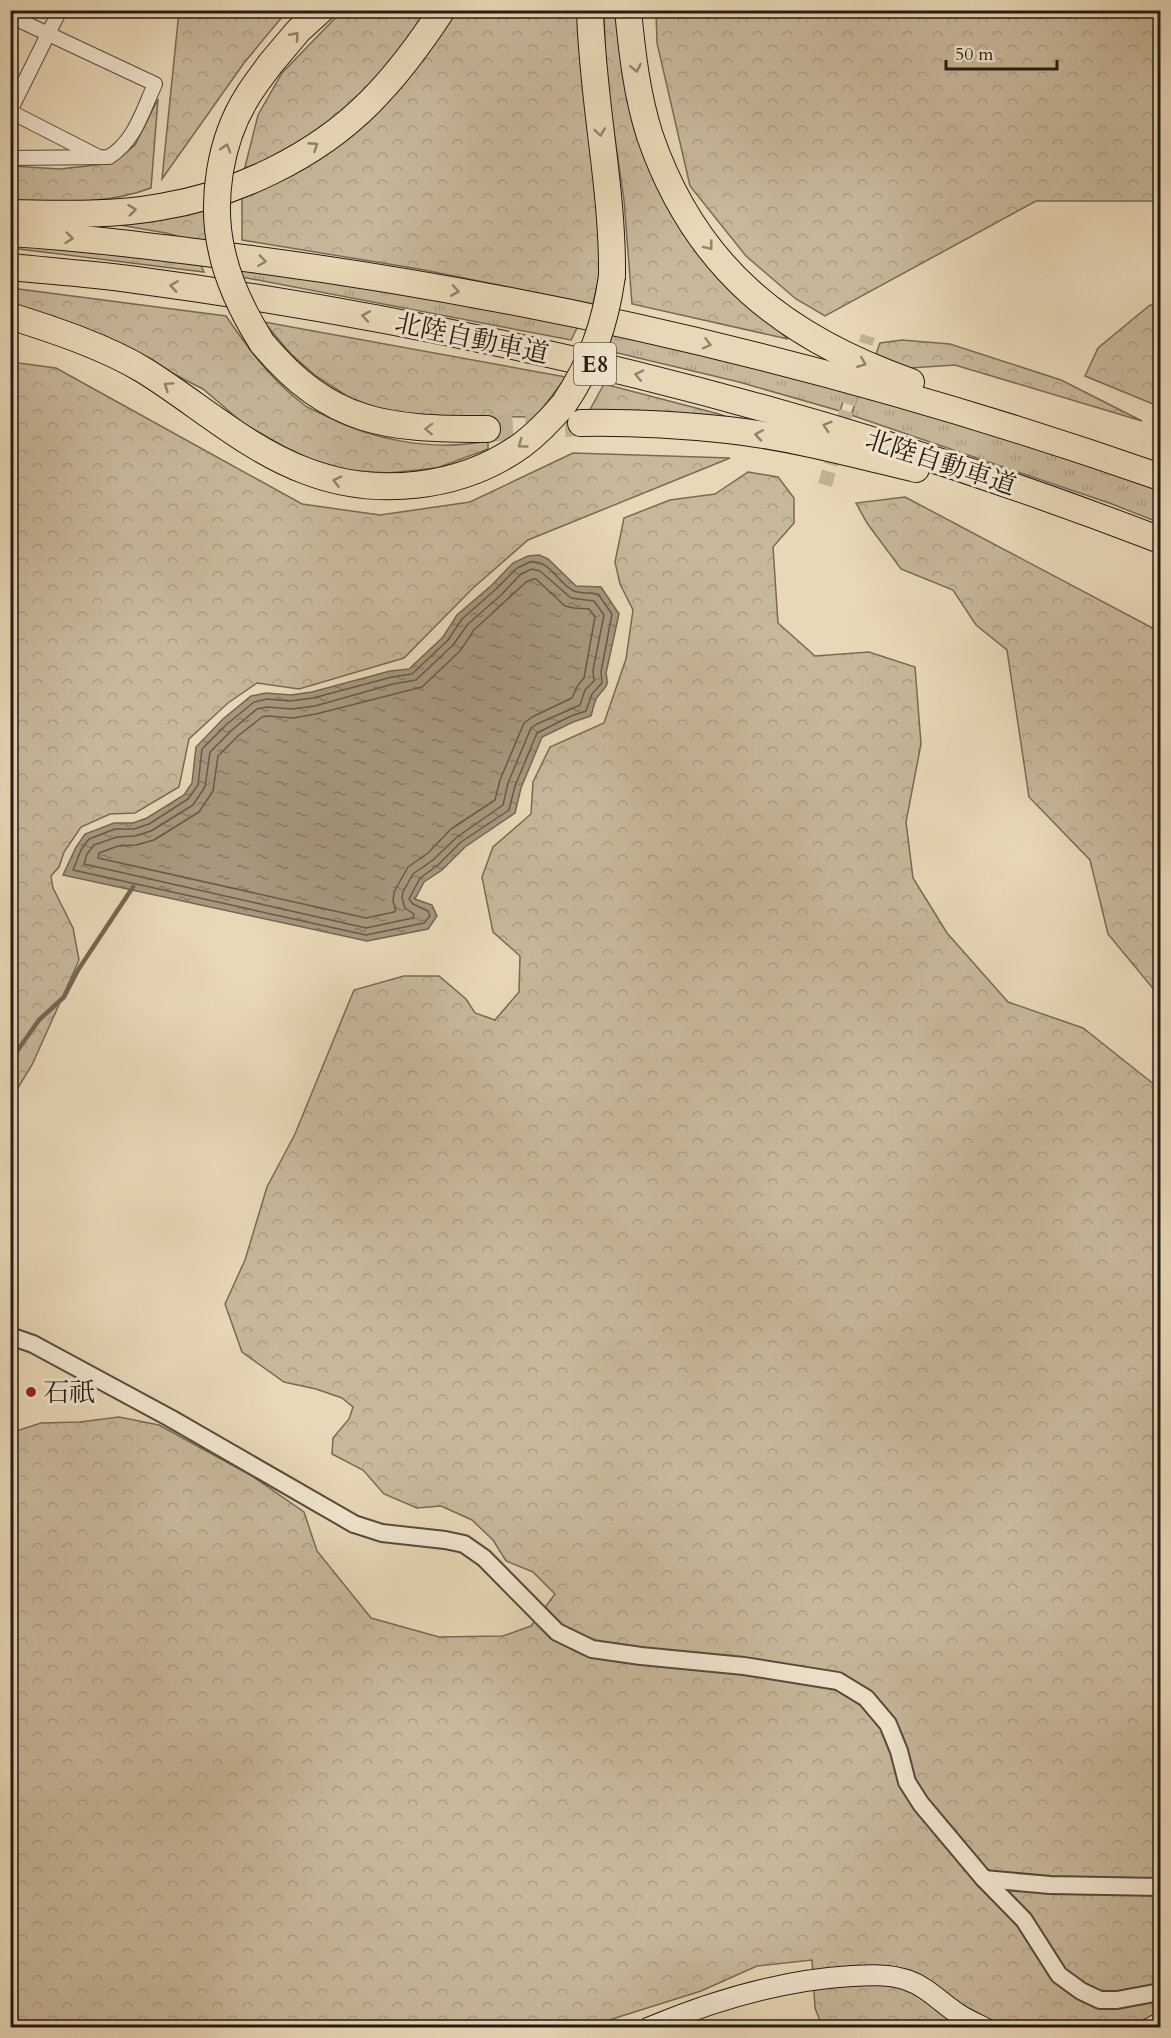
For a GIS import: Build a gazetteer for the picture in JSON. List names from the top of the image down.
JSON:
{
  "streets": {
    "highway": ["北陸自動車道", "E8"]
  },
  "places": ["石祇"],
  "scale_bar": "50 m"
}
